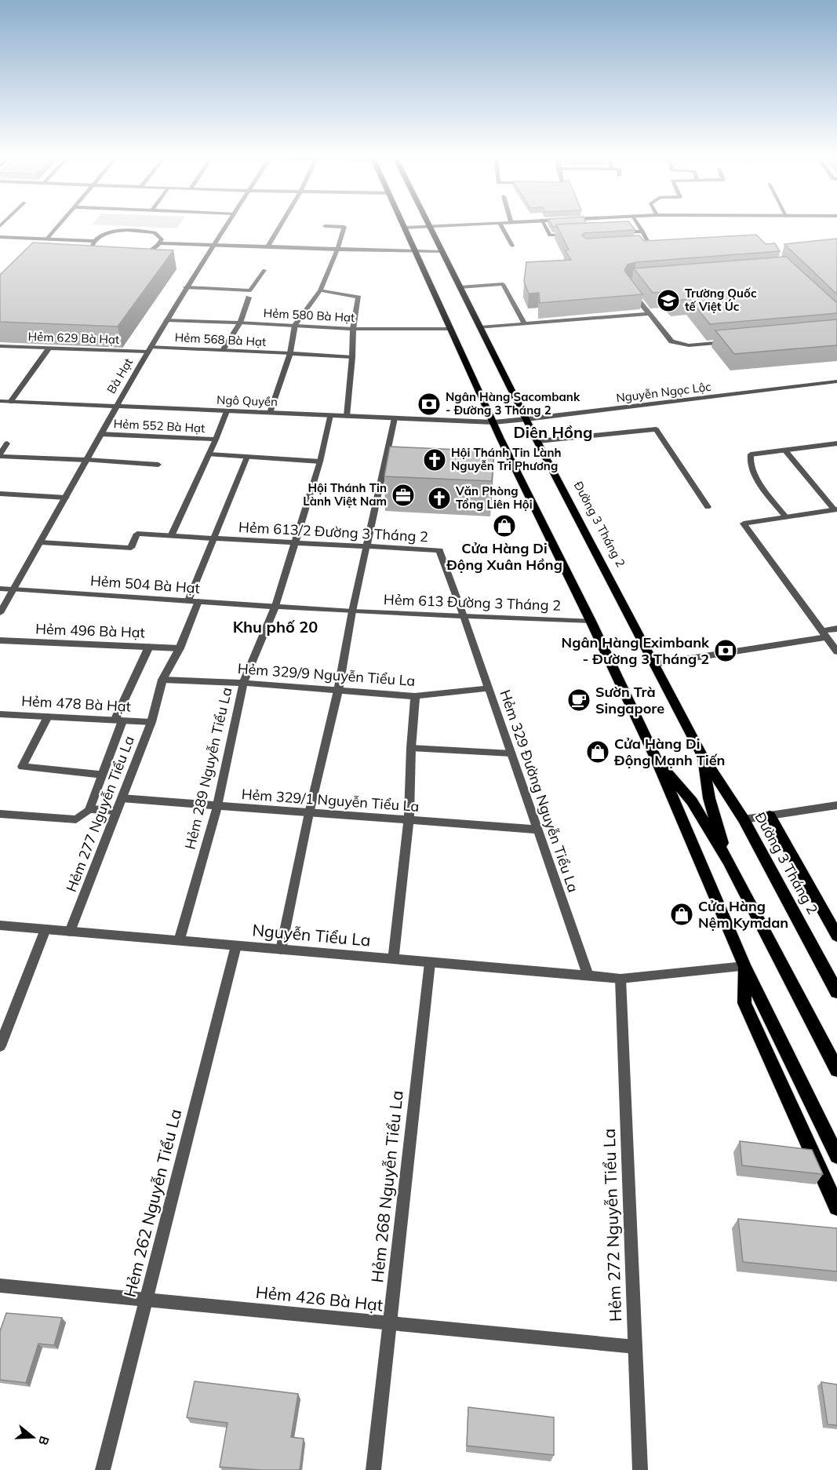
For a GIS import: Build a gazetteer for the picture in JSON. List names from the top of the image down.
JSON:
{
  "streets": {
    "main road": ["Đường 3 Tháng 2"],
    "street": [
      "Hẻm 580 Bà Hạt",
      "Hẻm 629 Bà Hạt",
      "Hẻm 568 Bà Hạt",
      "Bà Hạt",
      "Nguyễn Ngọc Lộc",
      "Ngô Quyền",
      "Hẻm 552 Bà Hạt",
      "Hẻm 613/2 Đường 3 Tháng 2",
      "Hẻm 504 Bà Hạt",
      "Hẻm 613 Đường 3 Tháng 2",
      "Hẻm 496 Bà Hạt",
      "Hẻm 329/9 Nguyễn Tiểu La",
      "Hẻm 478 Bà Hạt",
      "Hẻm 289 Nguyễn Tiểu La",
      "Hẻm 329 Đường Nguyễn Tiểu La",
      "Hẻm 329/1 Nguyễn Tiểu La",
      "Hẻm 277 Nguyễn Tiểu La",
      "Nguyễn Tiểu La",
      "Hẻm 268 Nguyễn Tiểu La",
      "Hẻm 262 Nguyễn Tiểu La",
      "Hẻm 272 Nguyễn Tiểu La",
      "Hẻm 426 Bà Hạt"
    ]
  },
  "crossings": [
    ["Hẻm 580 Bà Hạt", "Bà Hạt"],
    ["Hẻm 629 Bà Hạt", "Hẻm 568 Bà Hạt"],
    ["Hẻm 629 Bà Hạt", "Bà Hạt"],
    ["Hẻm 568 Bà Hạt", "Bà Hạt"],
    ["Bà Hạt", "Ngô Quyền"],
    ["Bà Hạt", "Hẻm 552 Bà Hạt"],
    ["Bà Hạt", "Hẻm 613/2 Đường 3 Tháng 2"],
    ["Bà Hạt", "Hẻm 504 Bà Hạt"],
    ["Nguyễn Ngọc Lộc", "Ngô Quyền"],
    ["Nguyễn Ngọc Lộc", "Đường 3 Tháng 2"],
    ["Ngô Quyền", "Hẻm 289 Nguyễn Tiểu La"],
    ["Hẻm 613/2 Đường 3 Tháng 2", "Hẻm 613 Đường 3 Tháng 2"],
    ["Hẻm 613/2 Đường 3 Tháng 2", "Hẻm 289 Nguyễn Tiểu La"],
    ["Hẻm 613/2 Đường 3 Tháng 2", "Hẻm 329 Đường Nguyễn Tiểu La"],
    ["Hẻm 504 Bà Hạt", "Hẻm 613 Đường 3 Tháng 2"],
    ["Hẻm 504 Bà Hạt", "Hẻm 289 Nguyễn Tiểu La"],
    ["Hẻm 504 Bà Hạt", "Hẻm 277 Nguyễn Tiểu La"],
    ["Hẻm 613 Đường 3 Tháng 2", "Hẻm 289 Nguyễn Tiểu La"],
    ["Hẻm 613 Đường 3 Tháng 2", "Hẻm 329 Đường Nguyễn Tiểu La"],
    ["Hẻm 496 Bà Hạt", "Hẻm 277 Nguyễn Tiểu La"],
    ["Hẻm 329/9 Nguyễn Tiểu La", "Hẻm 289 Nguyễn Tiểu La"],
    ["Hẻm 329/9 Nguyễn Tiểu La", "Hẻm 329 Đường Nguyễn Tiểu La"],
    ["Hẻm 329/9 Nguyễn Tiểu La", "Hẻm 277 Nguyễn Tiểu La"],
    ["Hẻm 478 Bà Hạt", "Hẻm 277 Nguyễn Tiểu La"],
    ["Hẻm 289 Nguyễn Tiểu La", "Hẻm 329/1 Nguyễn Tiểu La"],
    ["Hẻm 289 Nguyễn Tiểu La", "Nguyễn Tiểu La"],
    ["Hẻm 329 Đường Nguyễn Tiểu La", "Hẻm 329/1 Nguyễn Tiểu La"],
    ["Hẻm 329 Đường Nguyễn Tiểu La", "Nguyễn Tiểu La"],
    ["Hẻm 329/1 Nguyễn Tiểu La", "Hẻm 277 Nguyễn Tiểu La"],
    ["Hẻm 277 Nguyễn Tiểu La", "Nguyễn Tiểu La"],
    ["Nguyễn Tiểu La", "Hẻm 268 Nguyễn Tiểu La"],
    ["Nguyễn Tiểu La", "Hẻm 262 Nguyễn Tiểu La"],
    ["Nguyễn Tiểu La", "Hẻm 272 Nguyễn Tiểu La"],
    ["Hẻm 268 Nguyễn Tiểu La", "Hẻm 426 Bà Hạt"],
    ["Hẻm 262 Nguyễn Tiểu La", "Hẻm 426 Bà Hạt"],
    ["Hẻm 272 Nguyễn Tiểu La", "Hẻm 426 Bà Hạt"]
  ],
  "districts": ["Diên Hồng", "Khu phố 20"],
  "places": {
    "school or university": ["Trường Quốc tế Việt Úc"],
    "bank": ["Ngân Hàng Sacombank - Đường 3 Tháng 2", "Ngân Hàng Eximbank - Đường 3 Tháng 2"],
    "church": ["Hội Thánh Tin Lành Nguyễn Tri Phương", "Văn Phòng Tổng Liên Hội"],
    "office": ["Hội Thánh Tin Lành Việt Nam"],
    "shop": ["Cửa Hàng Di Động Xuân Hồng", "Cửa Hàng Di Động Mạnh Tiến", "Cửa Hàng Nệm Kymdan"],
    "cafe": ["Sườn Trà Singapore"]
  },
  "north": "right"
}
